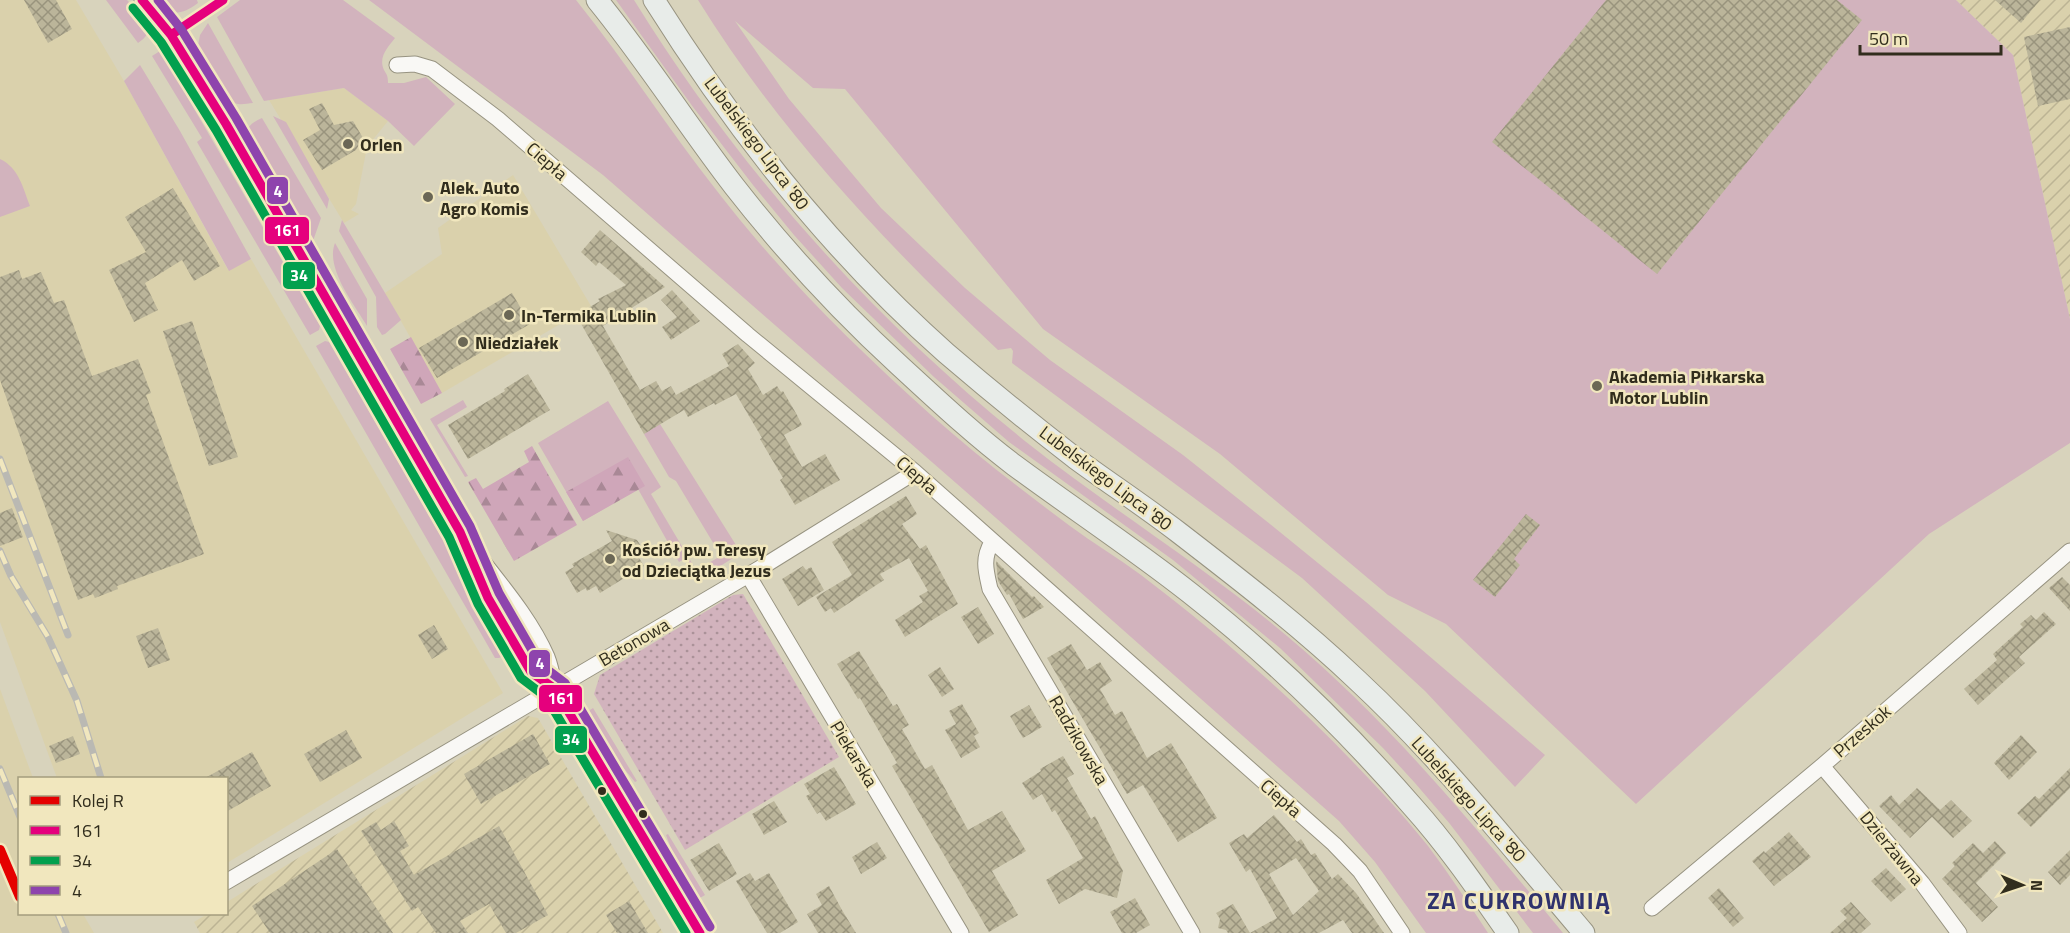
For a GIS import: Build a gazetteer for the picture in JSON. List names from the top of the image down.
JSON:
{
  "streets": {
    "main road": ["Lubelskiego Lipca '80"],
    "street": [
      "Ciepła",
      "Betonowa",
      "Przeskok",
      "Radzikowska",
      "Piekarska",
      "Dzierżawna"
    ]
  },
  "crossings": [
    ["Ciepła", "Betonowa"],
    ["Ciepła", "Radzikowska"],
    ["Betonowa", "Piekarska"],
    ["Przeskok", "Dzierżawna"]
  ],
  "districts": ["ZA CUKROWNIĄ"],
  "places": [
    "Orlen",
    "Alek. Auto Agro Komis",
    "In-Termika Lublin",
    "Niedziałek",
    "Akademia Piłkarska Motor Lublin",
    "Kościół pw. Teresy od Dzieciątka Jezus"
  ],
  "lines": [
    "transit line 161",
    "transit line 4",
    "transit line 34",
    "rail line R"
  ],
  "legend": [
    "Kolej R",
    "161",
    "34",
    "4"
  ],
  "scale_bar": "50 m",
  "north": "right"
}
